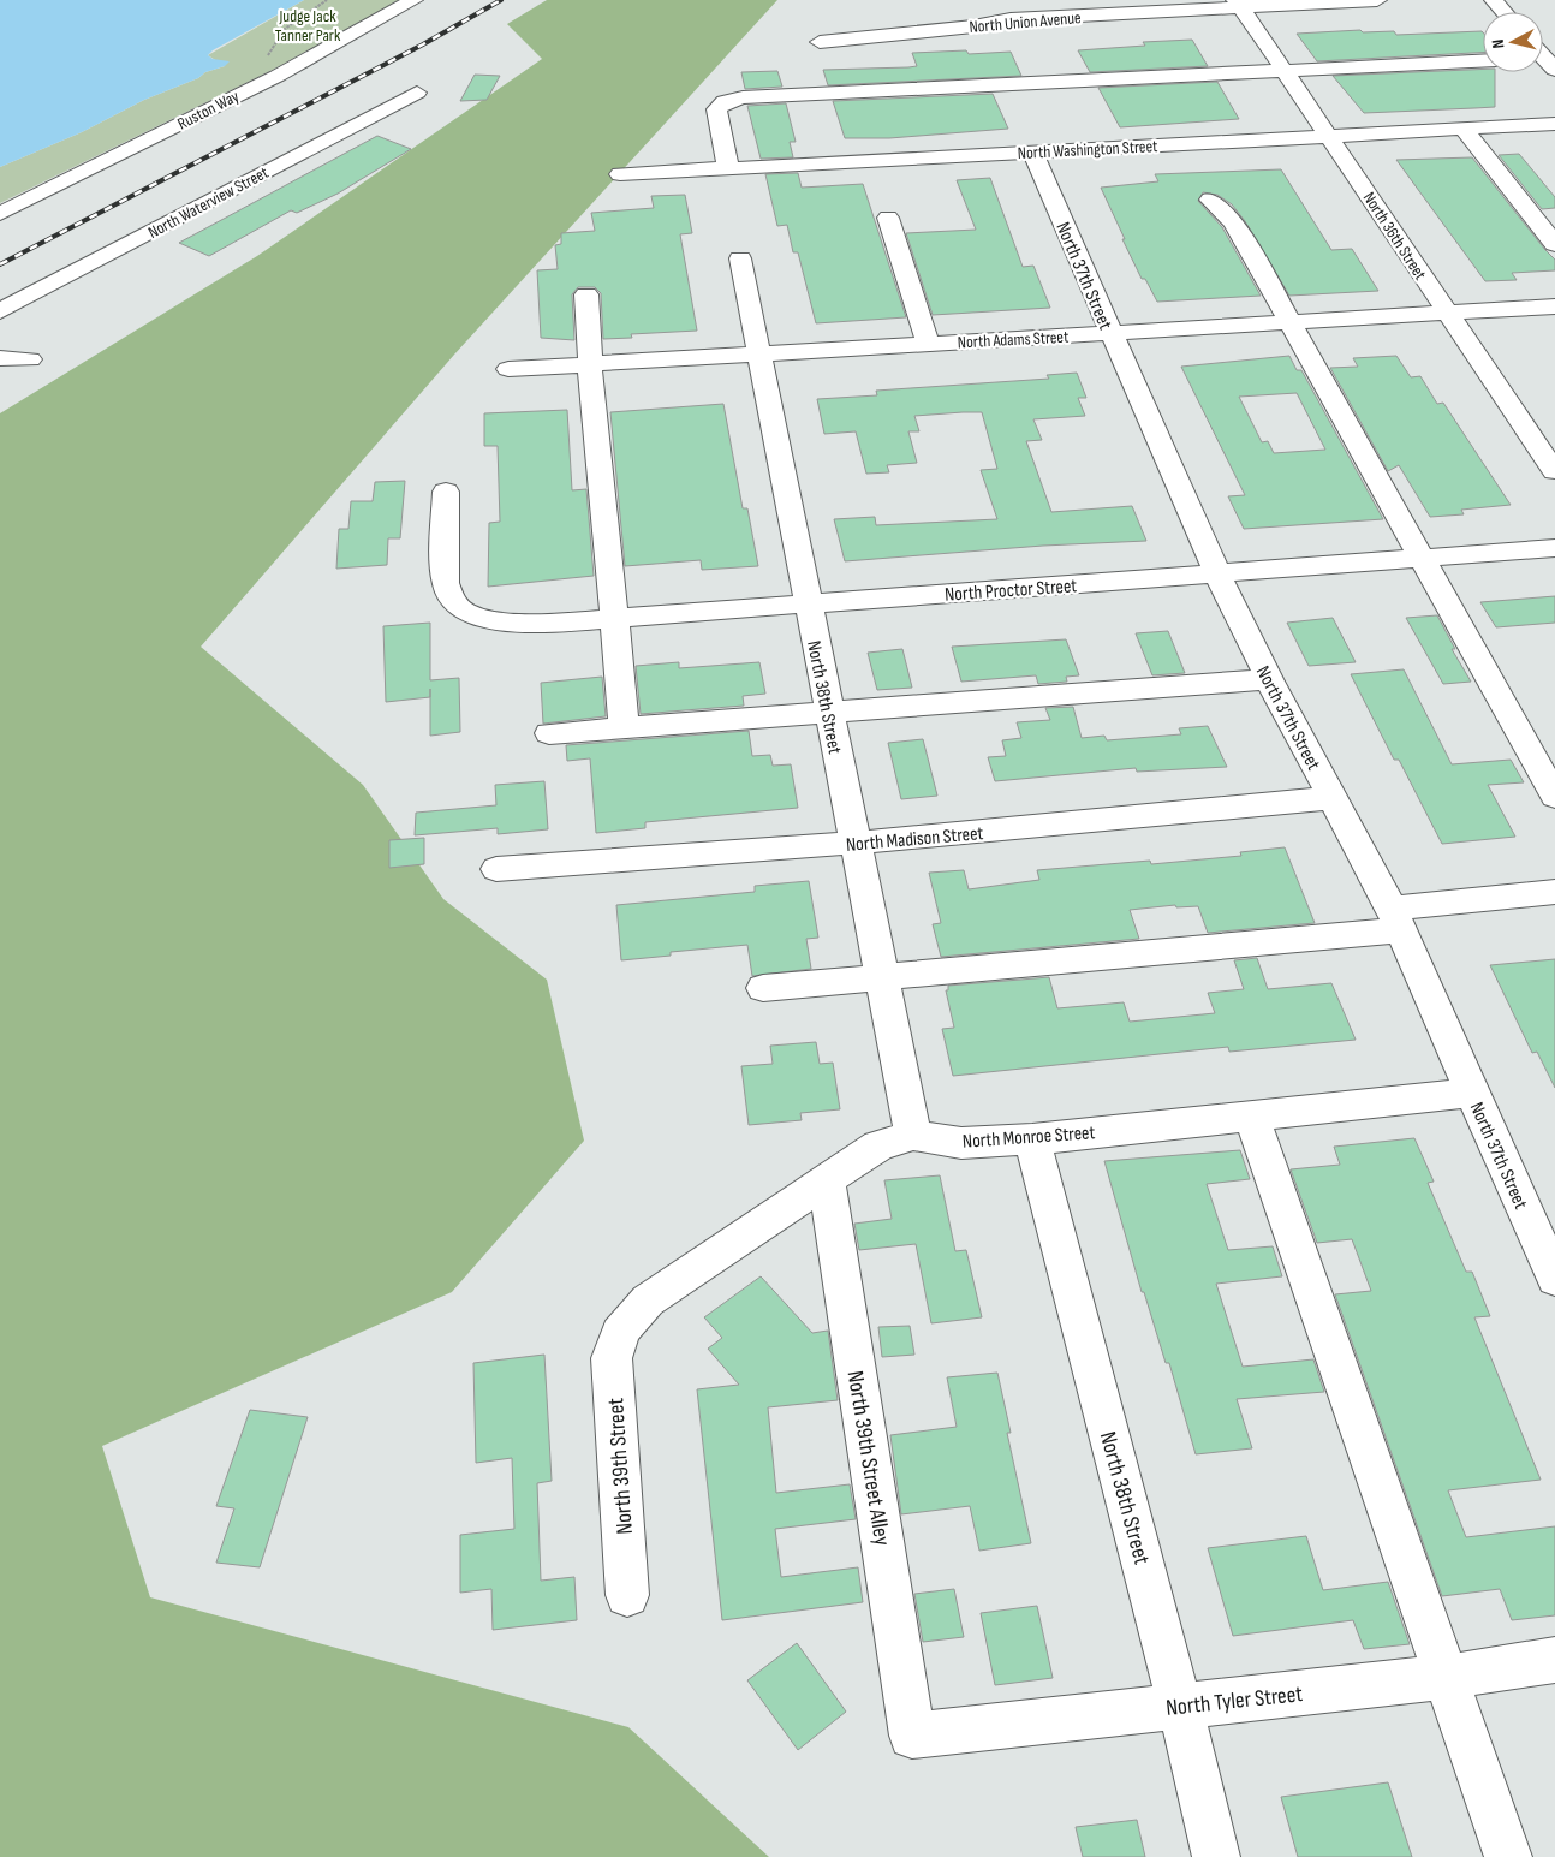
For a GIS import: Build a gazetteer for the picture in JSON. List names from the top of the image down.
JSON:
{
  "streets": {
    "street": [
      "North Union Avenue",
      "Ruston Way",
      "North Washington Street",
      "North Waterview Street",
      "North 36th Street",
      "North 37th Street",
      "North Adams Street",
      "North Proctor Street",
      "North 38th Street",
      "North Madison Street",
      "North Monroe Street",
      "North 39th Street Alley",
      "North 39th Street",
      "North Tyler Street"
    ]
  },
  "crossings": [
    ["North Union Avenue", "North 36th Street"],
    ["North Washington Street", "North 36th Street"],
    ["North Washington Street", "North 37th Street"],
    ["North 36th Street", "North Adams Street"],
    ["North 37th Street", "North Adams Street"],
    ["North 37th Street", "North Proctor Street"],
    ["North 37th Street", "North Madison Street"],
    ["North 37th Street", "North Monroe Street"],
    ["North Adams Street", "North 38th Street"],
    ["North Proctor Street", "North 38th Street"],
    ["North 38th Street", "North Madison Street"],
    ["North 38th Street", "North Monroe Street"],
    ["North 38th Street", "North Tyler Street"],
    ["North Monroe Street", "North 39th Street Alley"],
    ["North Monroe Street", "North 39th Street"],
    ["North 39th Street Alley", "North Tyler Street"]
  ],
  "parks": ["Judge Jack Tanner Park"],
  "north": "left"
}
